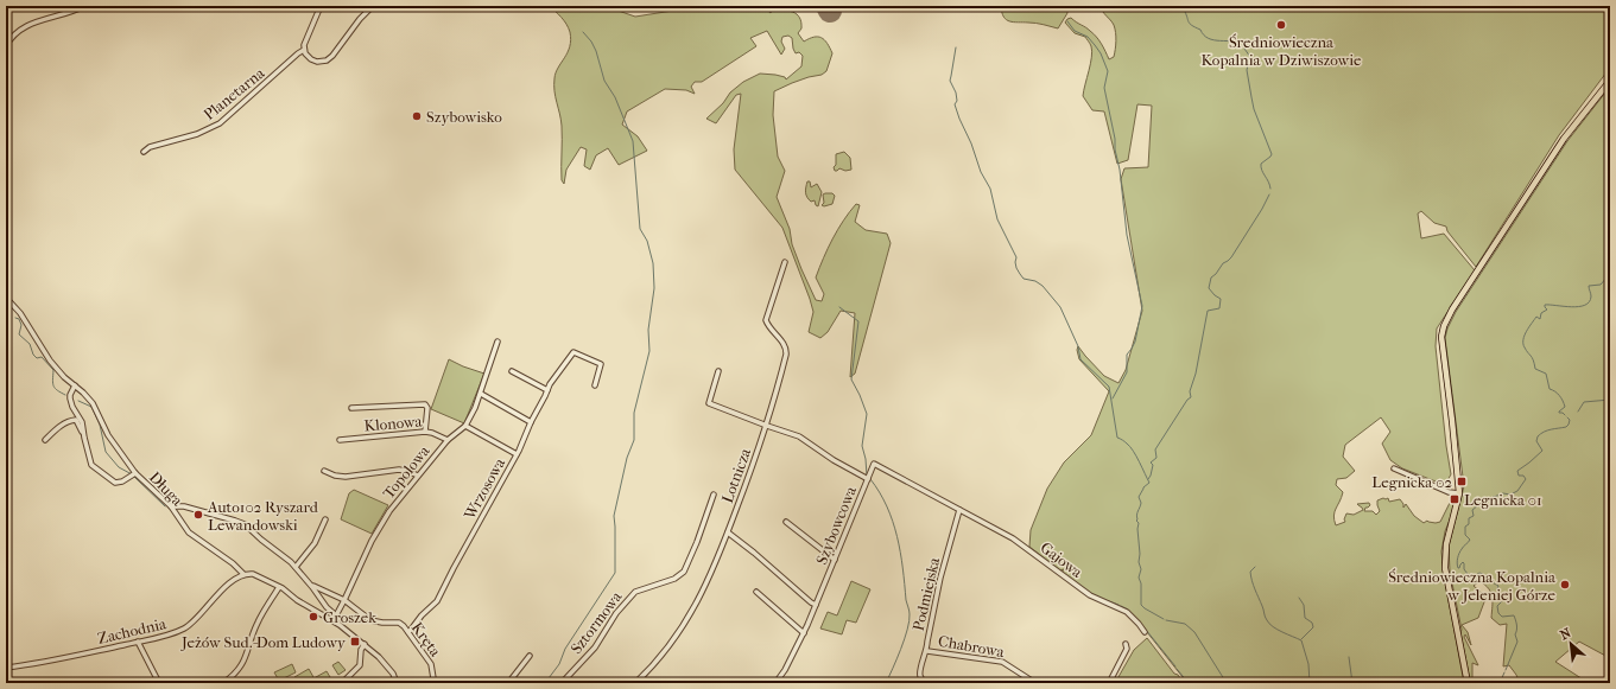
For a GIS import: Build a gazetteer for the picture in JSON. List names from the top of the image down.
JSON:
{
  "streets": {
    "street": [
      "Planetarna",
      "Klonowa",
      "Topolowa",
      "Lotnicza",
      "Długa",
      "Wrzosowa",
      "Szybowcowa",
      "Gajowa",
      "Podmiejska",
      "Sztormowa",
      "Zachodnia",
      "Kręta",
      "Chabrowa"
    ]
  },
  "crossings": [
    ["Klonowa", "Topolowa"],
    ["Topolowa", "Długa"],
    ["Topolowa", "Kręta"],
    ["Długa", "Zachodnia"],
    ["Wrzosowa", "Kręta"],
    ["Szybowcowa", "Gajowa"],
    ["Szybowcowa", "Podmiejska"],
    ["Gajowa", "Podmiejska"],
    ["Podmiejska", "Chabrowa"]
  ],
  "places": {
    "other": [
      "Średniowieczna Kopalnia w Dziwiszowie",
      "Szybowisko",
      "Auto102 Ryszard Lewandowski",
      "Średniowieczna Kopalnia w Jeleniej Górze",
      "Groszek"
    ],
    "transit": ["Legnicka 02", "Legnicka 01", "Jeżów Sud.-Dom Ludowy"]
  },
  "north": "top left"
}
